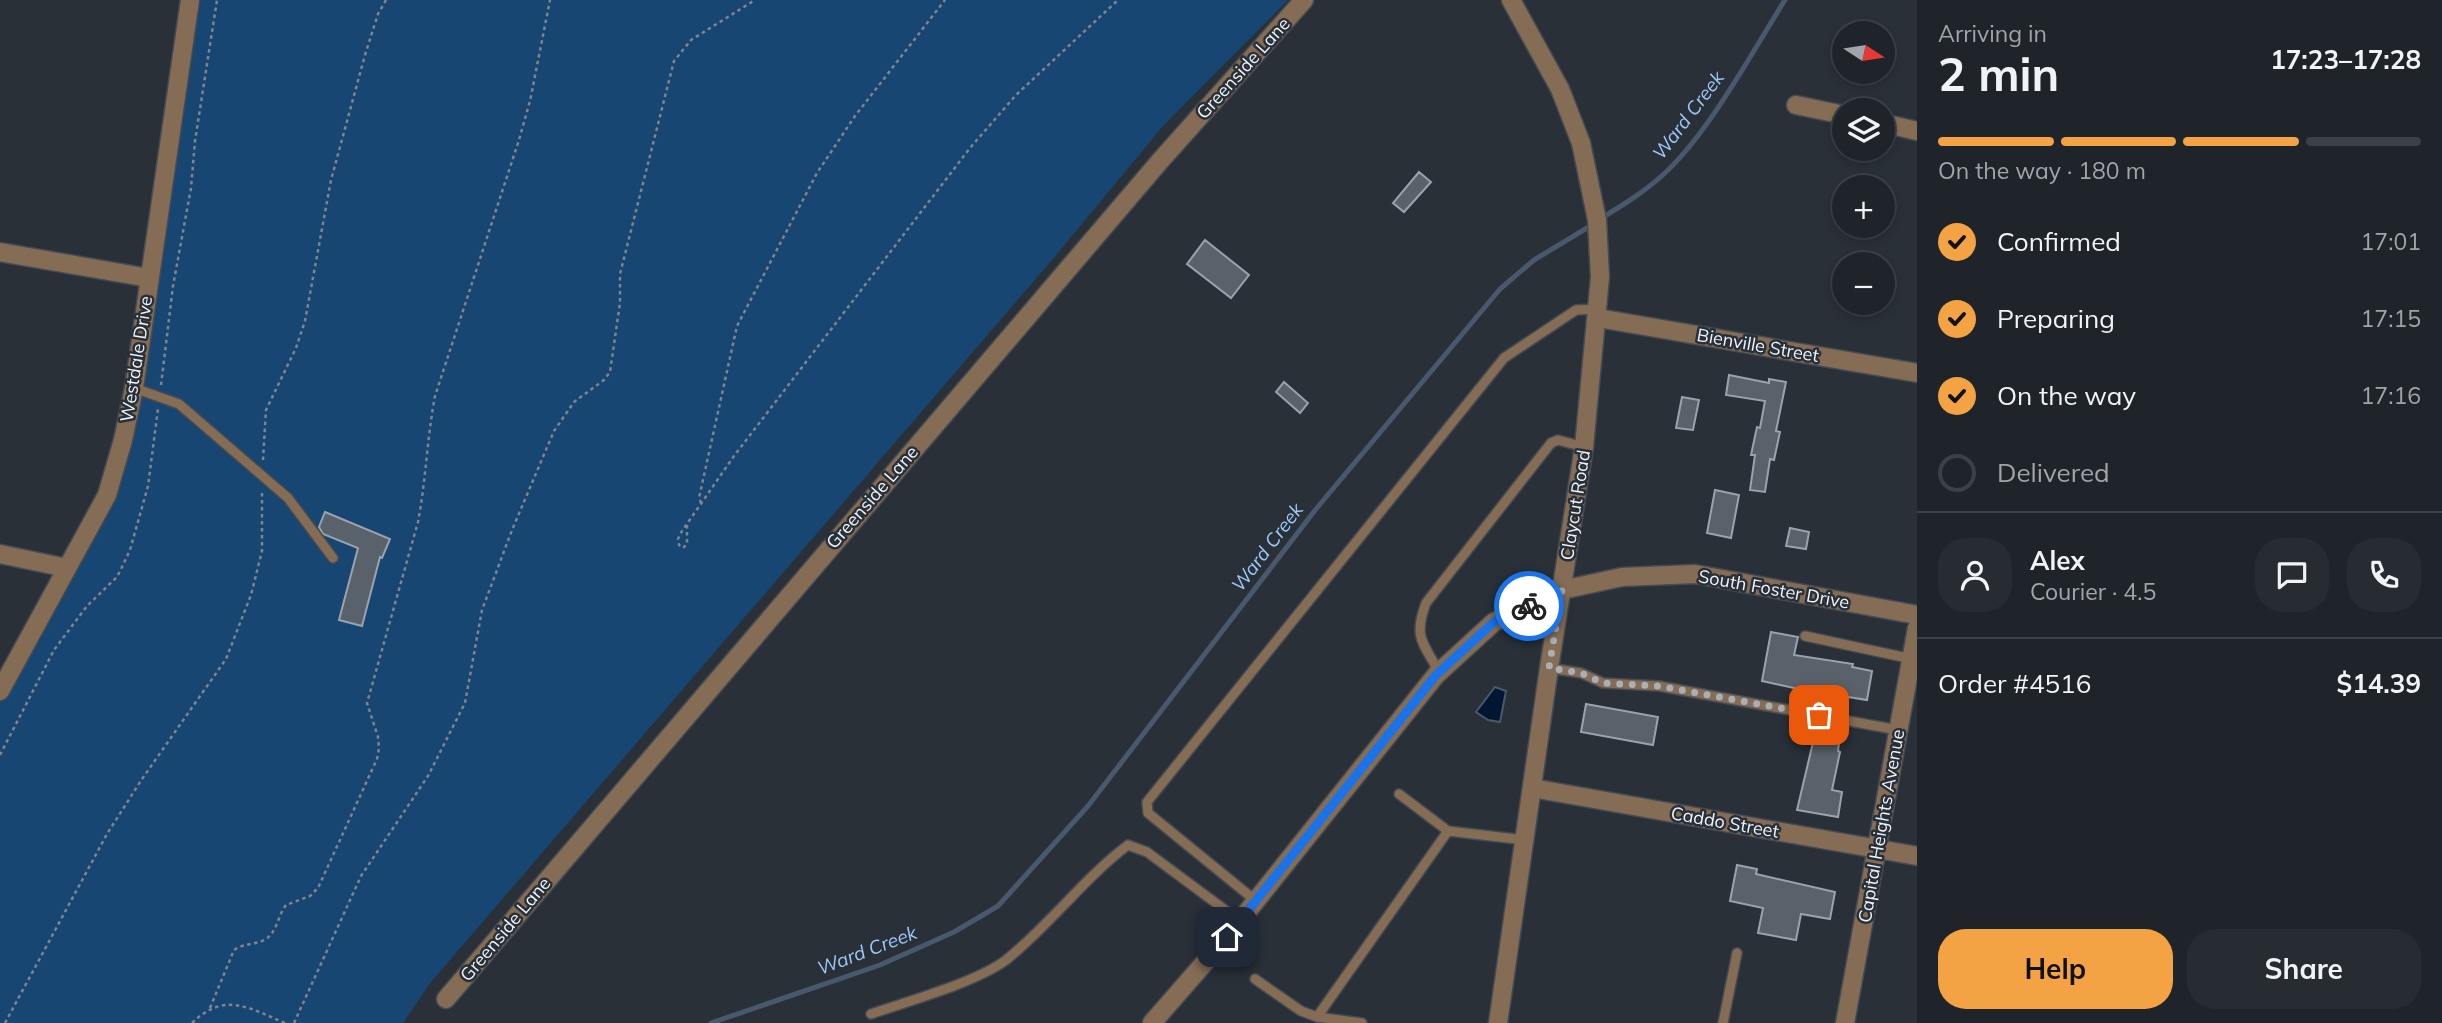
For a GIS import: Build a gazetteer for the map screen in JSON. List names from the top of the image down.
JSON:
{
  "streets": {
    "street": [
      "Greenside Lane",
      "Bienville Street",
      "Westdale Drive",
      "Claycut Road",
      "South Foster Drive",
      "Caddo Street",
      "Capital Heights Avenue"
    ]
  },
  "crossings": [
    ["Bienville Street", "Claycut Road"],
    ["Claycut Road", "South Foster Drive"],
    ["Claycut Road", "Caddo Street"],
    ["Caddo Street", "Capital Heights Avenue"]
  ],
  "water": ["Ward Creek"],
  "north": "right",
  "page": {
    "heading": ["2 min", "Arriving in", "17:23–17:28"],
    "panel": [
      "Alex",
      "Courier · 4.5",
      "Order #4516",
      "$14.39"
    ],
    "map_buttons": ["+", "−"],
    "bar": "On the way · 180 m",
    "list": [
      ["Confirmed", "17:01"],
      ["Preparing", "17:15"],
      ["On the way", "17:16"],
      "Delivered"
    ],
    "buttons": ["Help", "Share"]
  }
}
